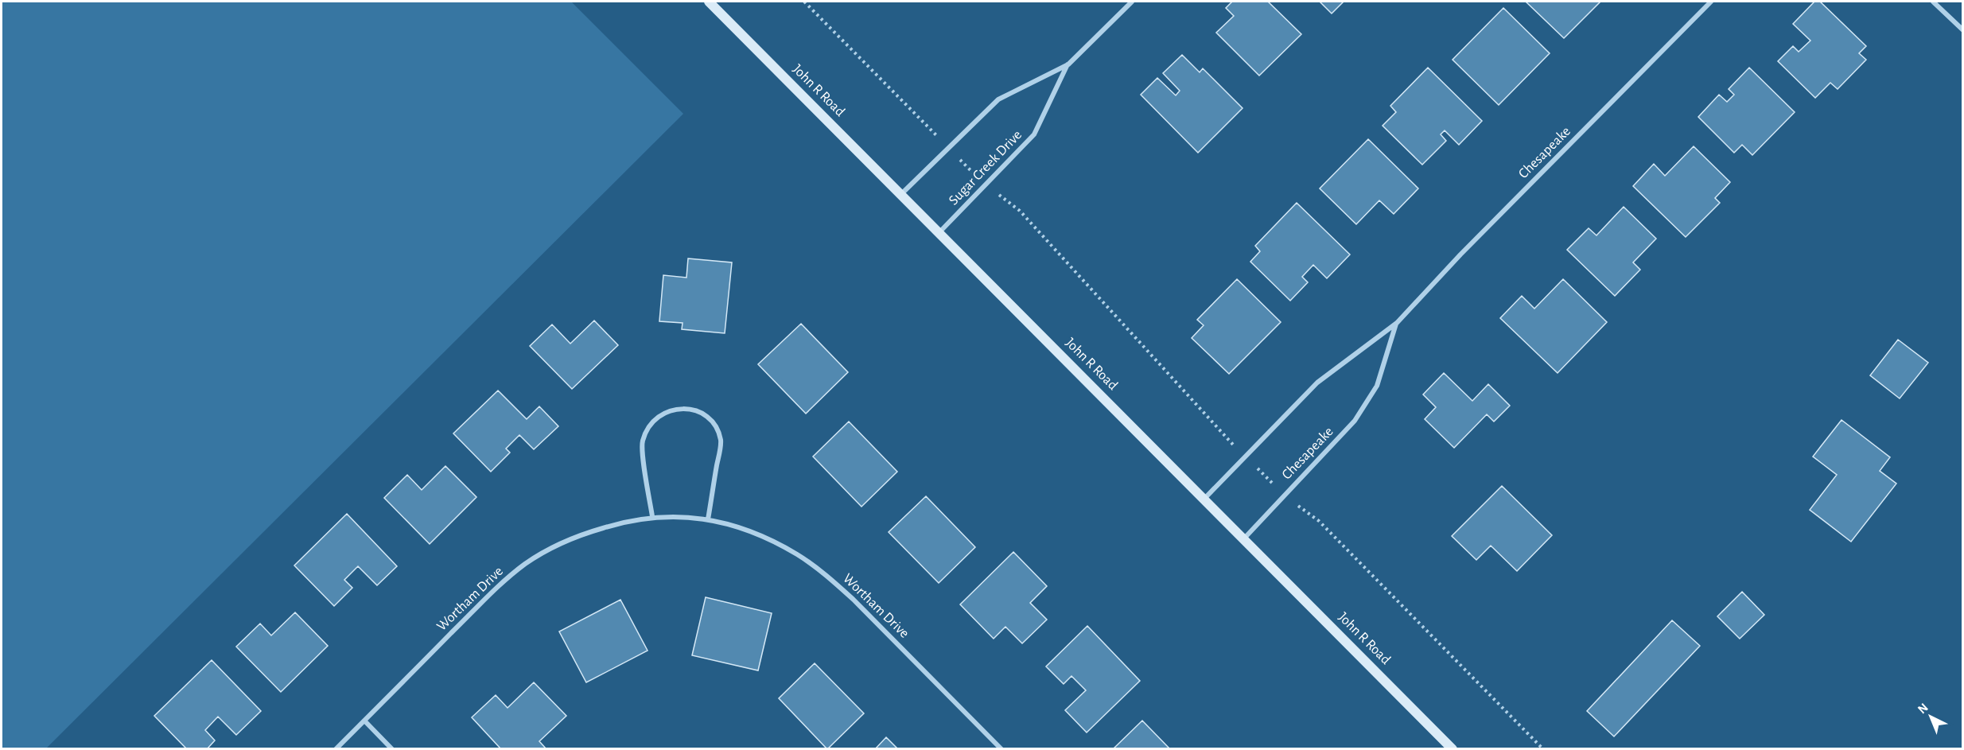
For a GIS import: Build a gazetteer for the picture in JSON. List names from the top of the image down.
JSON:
{
  "streets": {
    "main road": ["John R Road"],
    "street": ["Chesapeake", "Sugar Creek Drive", "Wortham Drive"]
  },
  "crossings": [
    ["John R Road", "Chesapeake"],
    ["John R Road", "Sugar Creek Drive"]
  ],
  "north": "top left"
}
